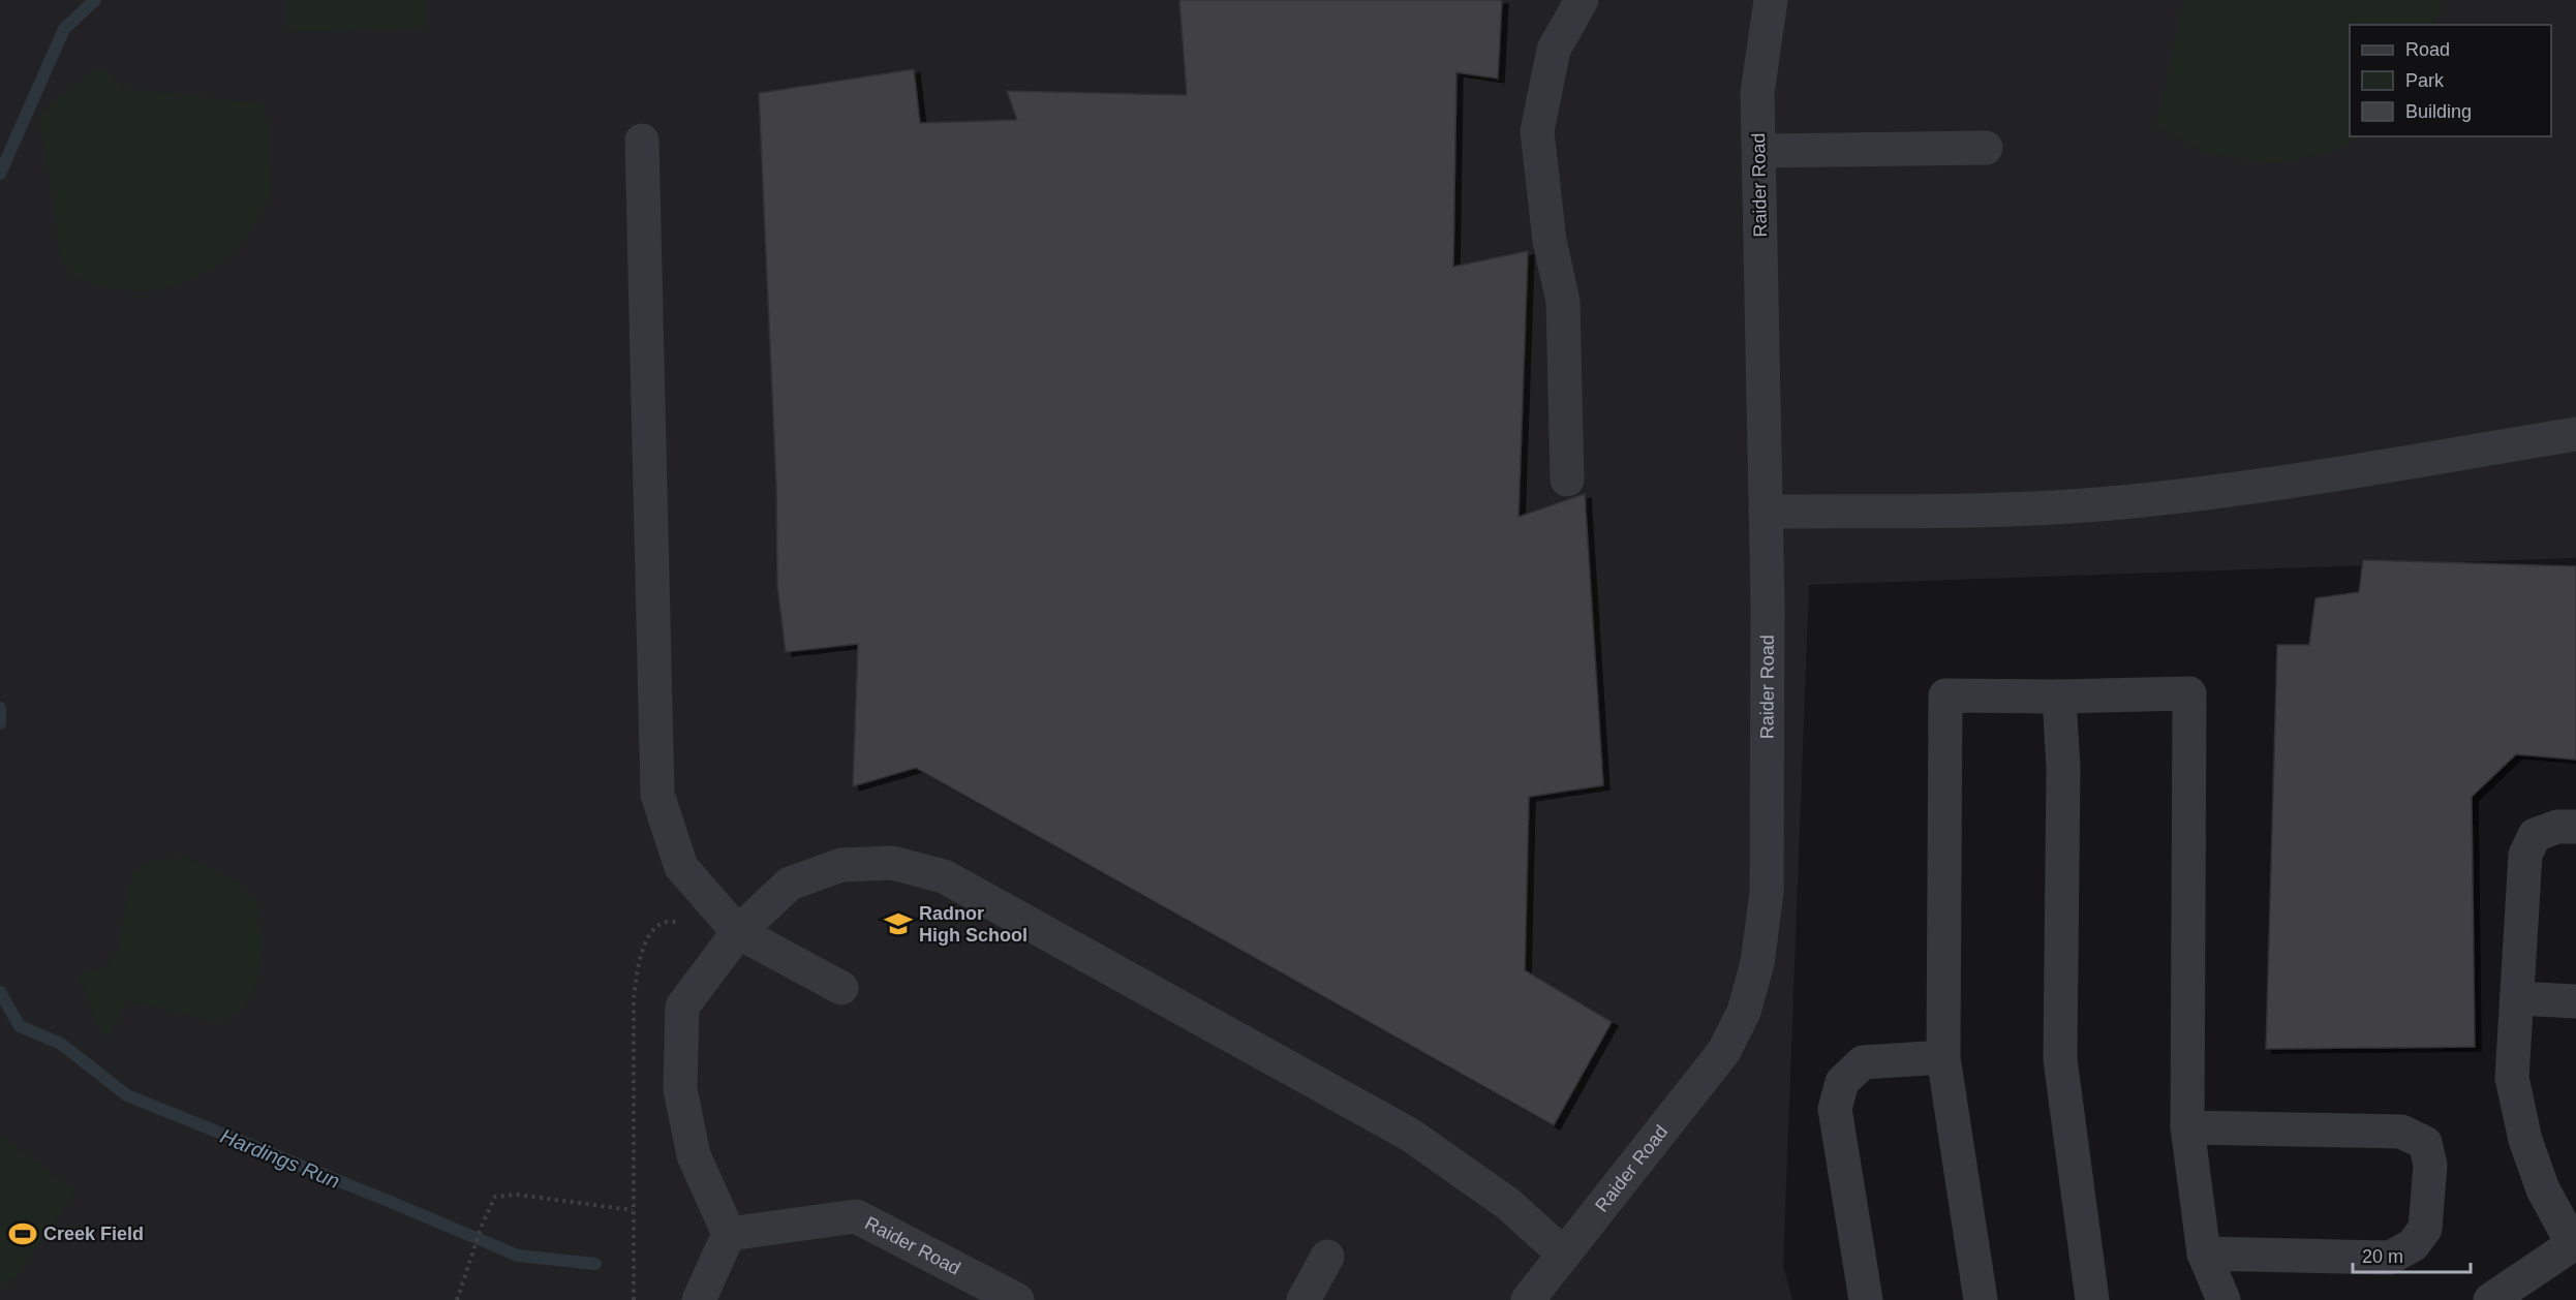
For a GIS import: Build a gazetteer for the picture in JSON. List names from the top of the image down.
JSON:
{
  "streets": {
    "lane": ["Raider Road"]
  },
  "water": ["Hardings Run"],
  "places": {
    "school or university": ["Radnor High School"],
    "sports": ["Creek Field"]
  },
  "legend": ["Road", "Park", "Building"],
  "scale_bar": "20 m"
}
